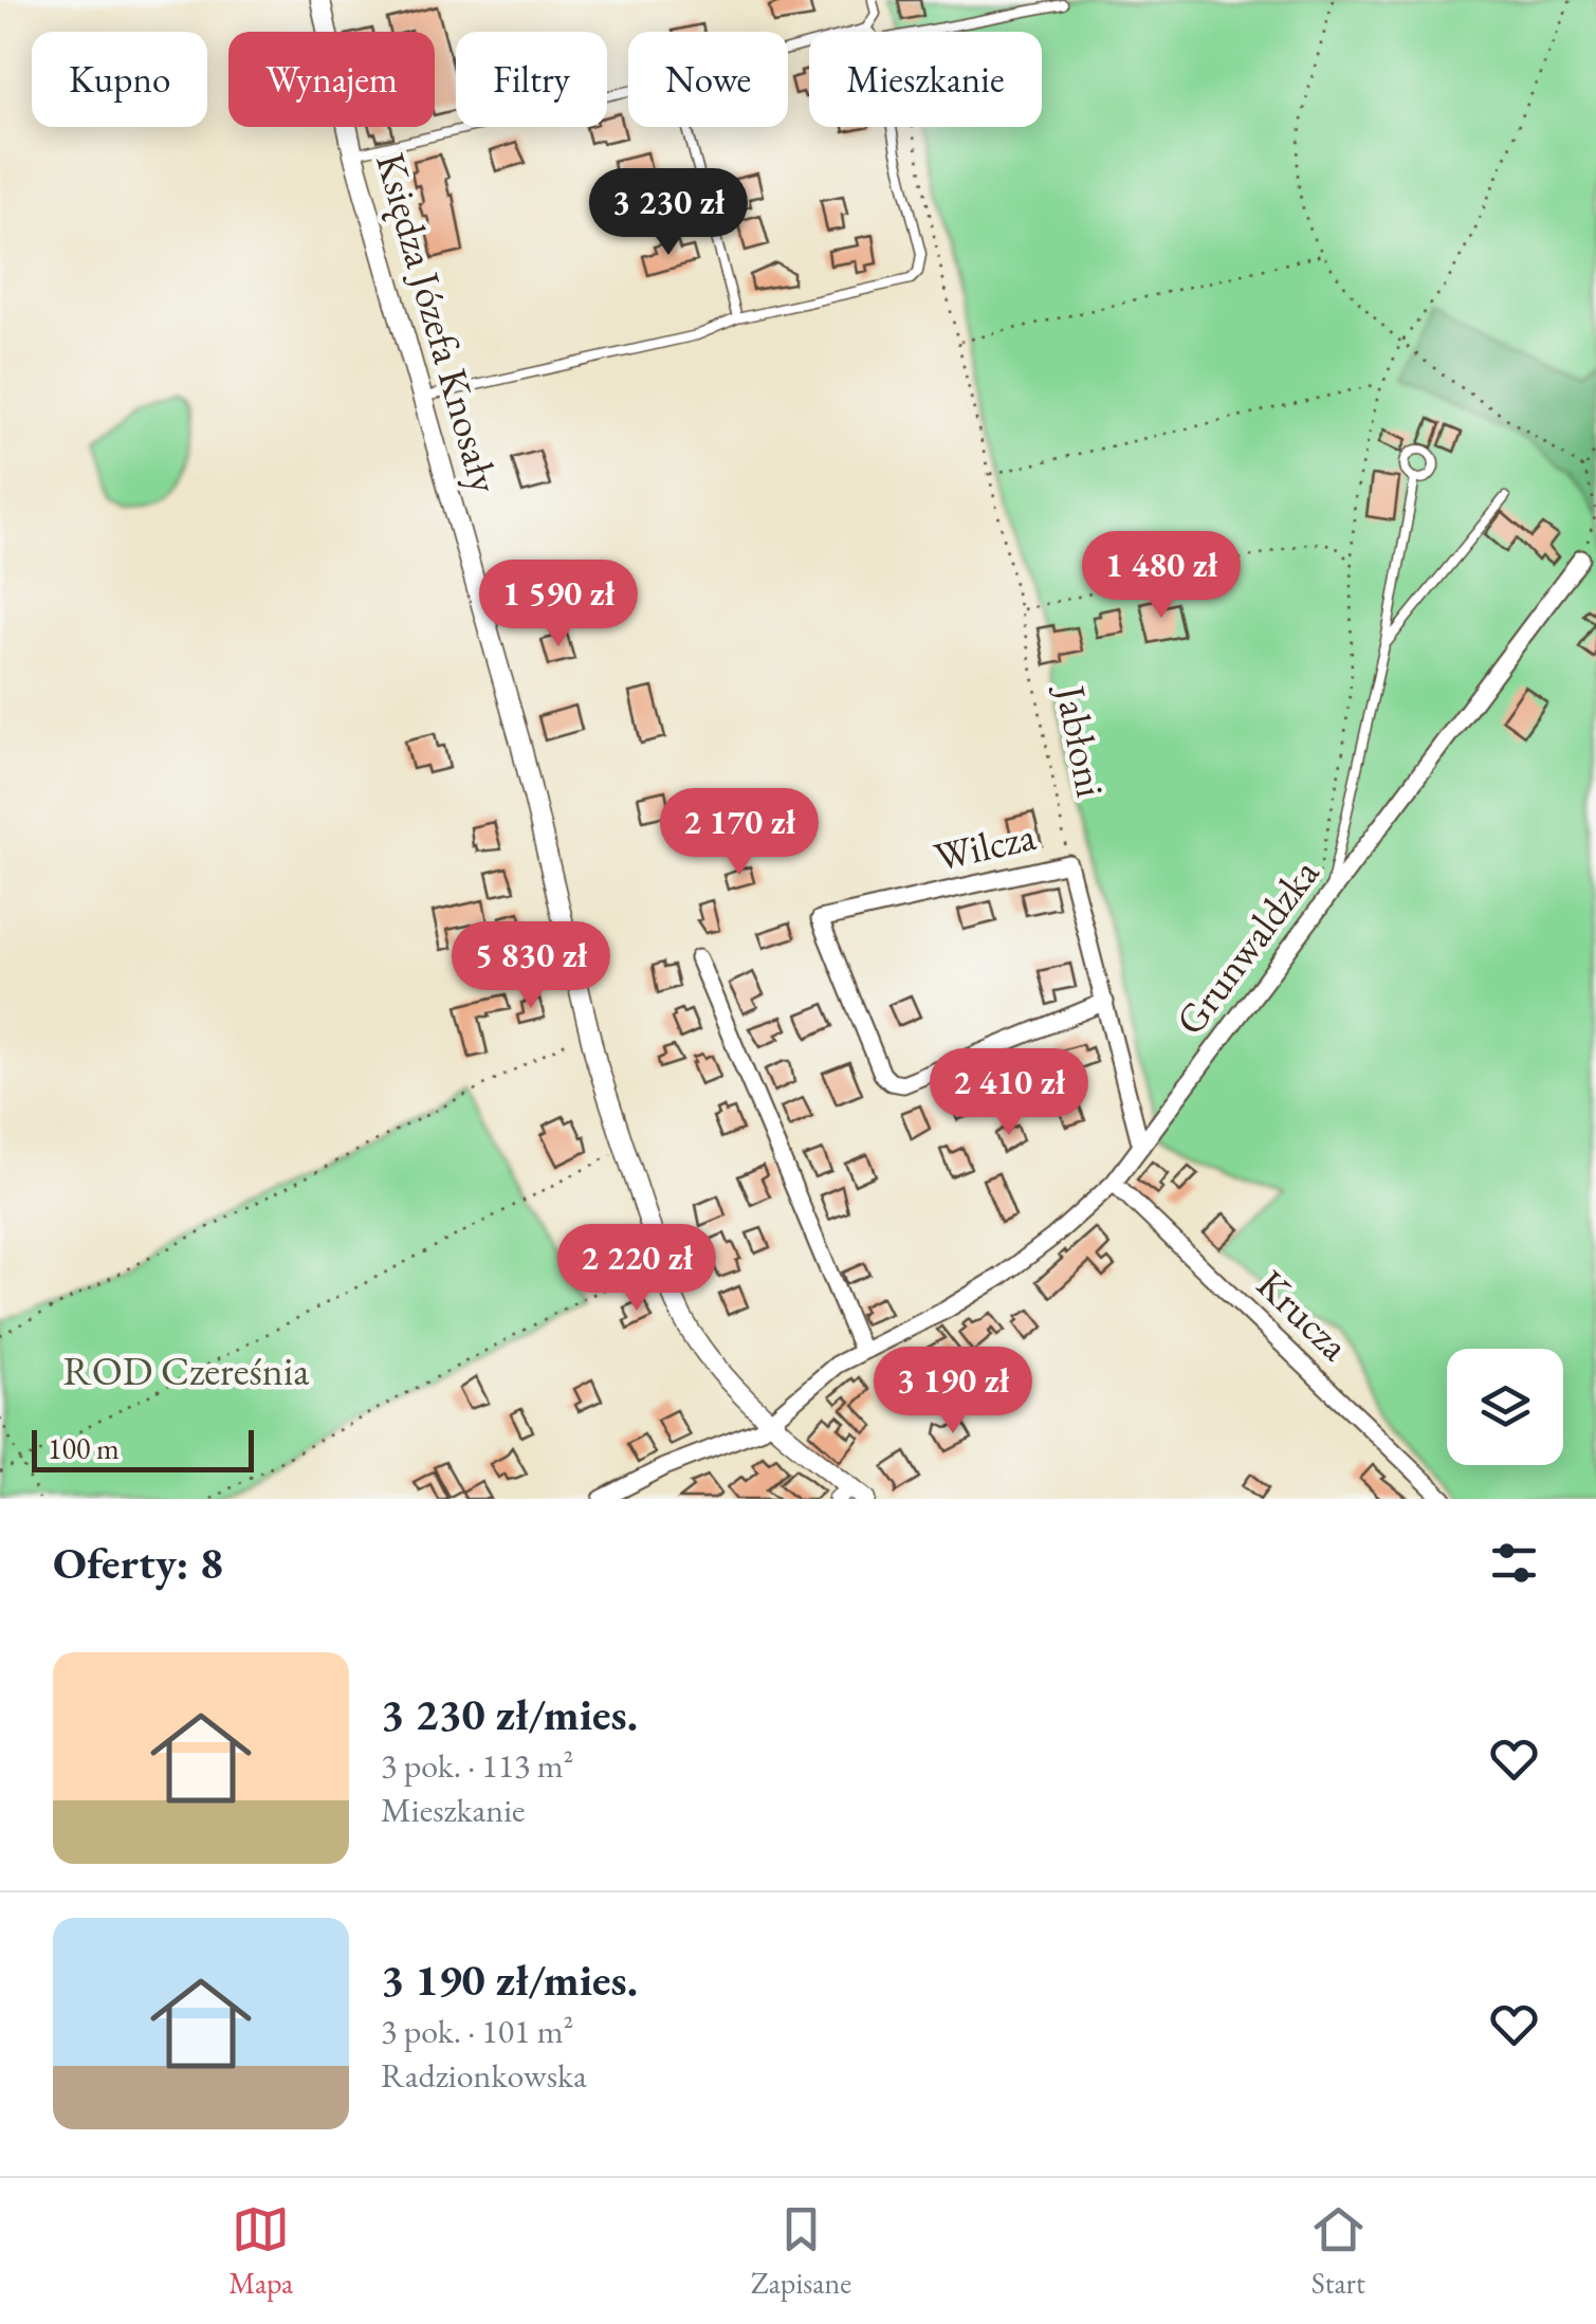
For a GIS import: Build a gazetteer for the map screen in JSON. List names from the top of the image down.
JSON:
{
  "streets": {
    "street": [
      "Księdza Józefa Knosały",
      "Wilcza",
      "Grunwaldzka",
      "Krucza"
    ],
    "path": ["Jabłoni"]
  },
  "crossings": [
    ["Księdza Józefa Knosały", "Grunwaldzka"],
    ["Jabłoni", "Wilcza"],
    ["Grunwaldzka", "Krucza"]
  ],
  "parks": ["ROD Czereśnia"],
  "scale_bar": "100 m",
  "page": {
    "chip": [
      "Kupno",
      "Wynajem",
      "Filtry",
      "Nowe",
      "Mieszkanie"
    ],
    "price": [
      "3 230 zł",
      "1 480 zł",
      "1 590 zł",
      "2 170 zł",
      "5 830 zł",
      "2 410 zł",
      "2 220 zł",
      "3 190 zł"
    ],
    "scale": "100 m",
    "heading": "Oferty: 8",
    "list": [
      {
        "name": "3 230 zł/mies.",
        "note": "3 pok. · 113 m² · Mieszkanie"
      },
      {
        "name": "3 190 zł/mies.",
        "note": "3 pok. · 101 m² · Radzionkowska"
      }
    ],
    "tabs": ["Mapa", "Zapisane", "Start"]
  }
}
